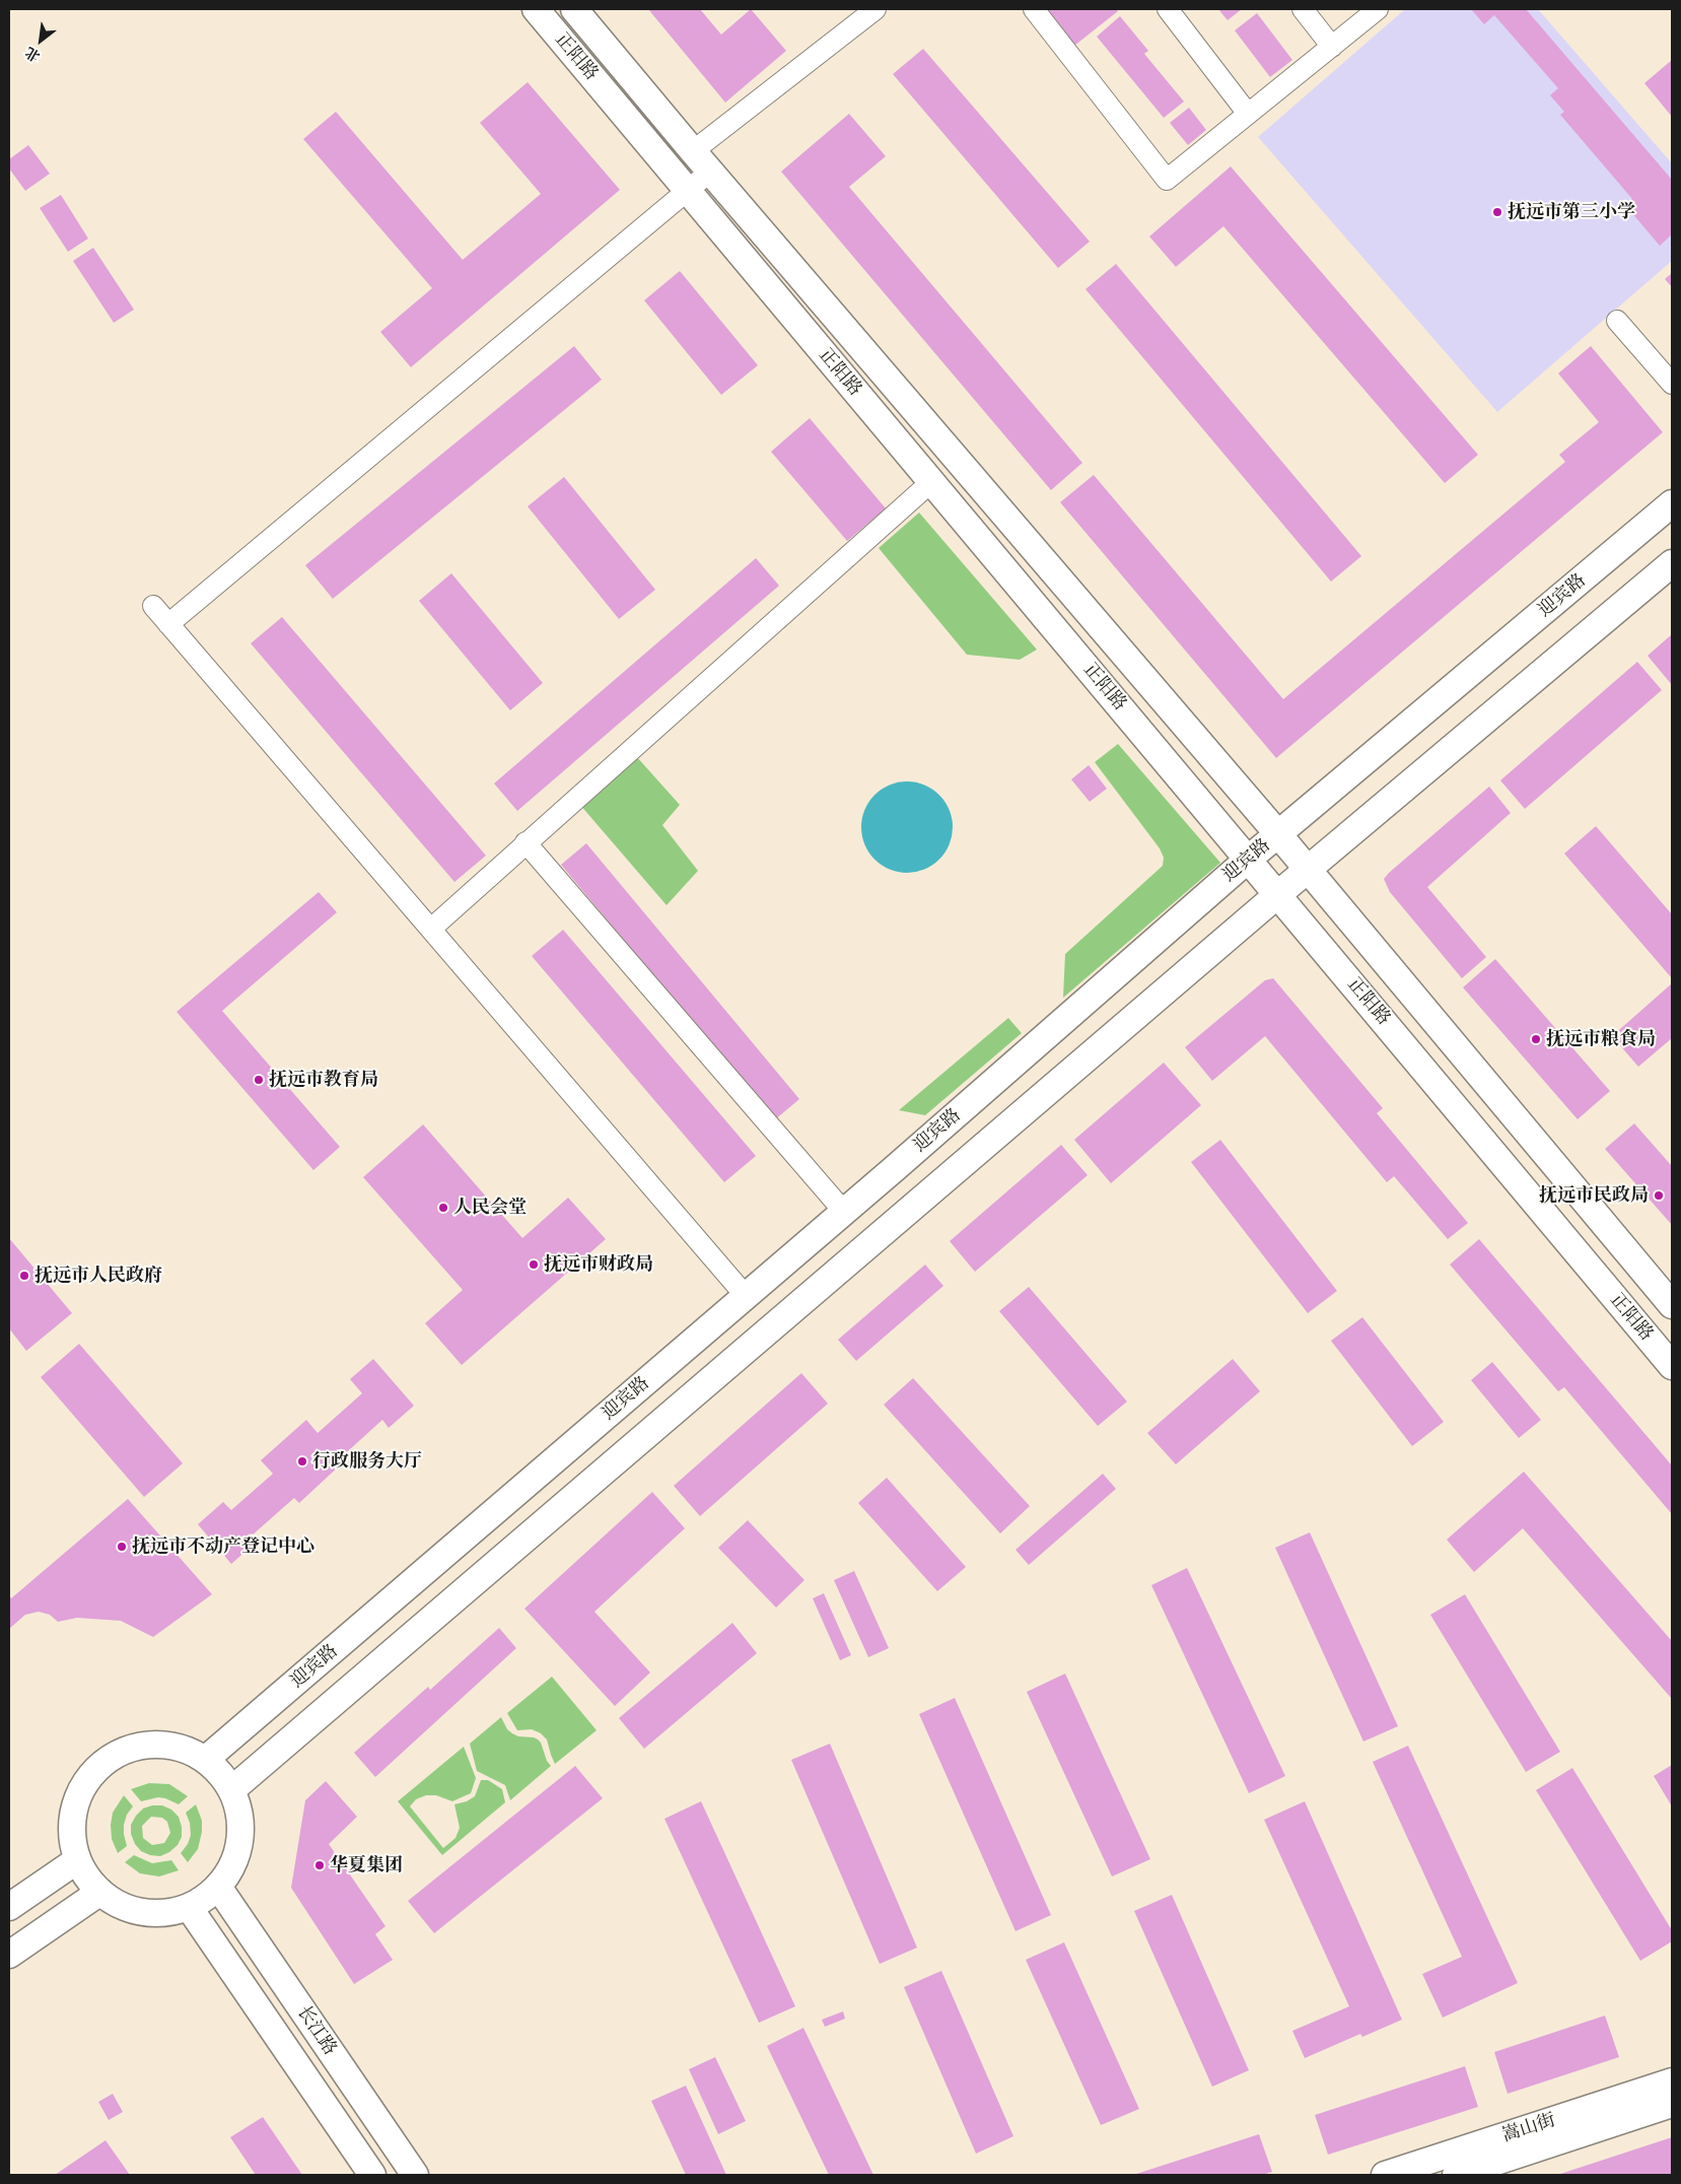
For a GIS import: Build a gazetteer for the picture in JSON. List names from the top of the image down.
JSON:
{
  "streets": {
    "main road": [
      "正阳路",
      "迎宾路",
      "长江路",
      "嵩山街"
    ]
  },
  "crossings": [
    ["正阳路", "迎宾路"],
    ["迎宾路", "长江路"]
  ],
  "places": [
    "抚远市第三小学",
    "抚远市粮食局",
    "抚远市教育局",
    "抚远市民政局",
    "人民会堂",
    "抚远市财政局",
    "抚远市人民政府",
    "行政服务大厅",
    "抚远市不动产登记中心",
    "华夏集团"
  ],
  "north": "bottom left"
}
